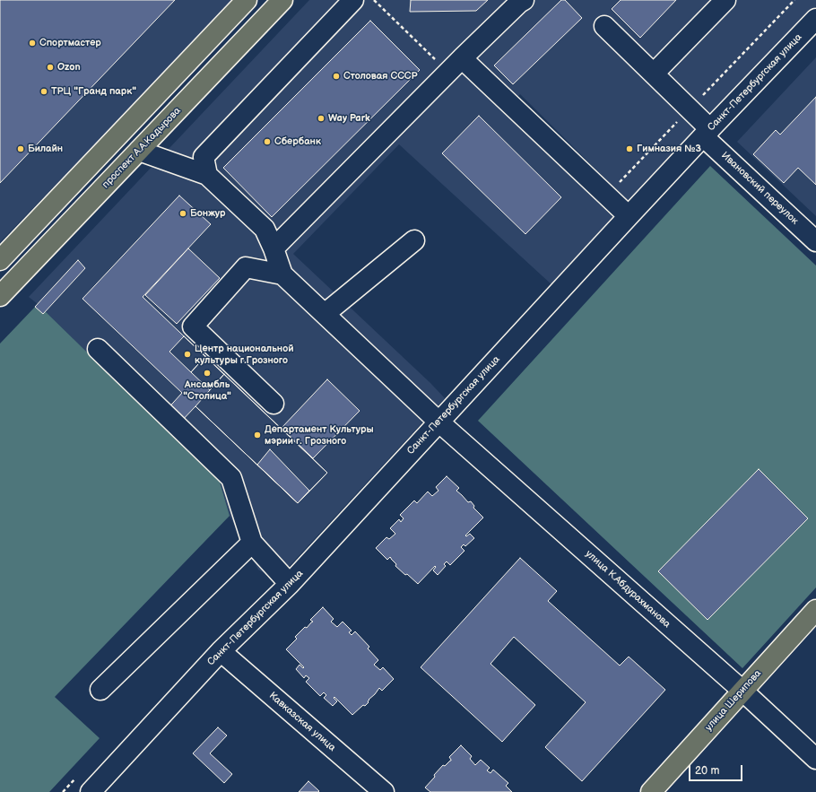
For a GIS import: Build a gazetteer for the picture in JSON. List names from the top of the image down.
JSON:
{
  "streets": {
    "main road": ["проспект А.А.Кадырова", "улица Шерипова"],
    "street": [
      "Санкт-Петербургская улица",
      "Ивановский переулок",
      "улица К.Абдурахманова",
      "Кавказская улица"
    ]
  },
  "crossings": [
    ["Санкт-Петербургская улица", "Ивановский переулок"],
    ["Санкт-Петербургская улица", "улица К.Абдурахманова"],
    ["Санкт-Петербургская улица", "Кавказская улица"],
    ["улица К.Абдурахманова", "улица Шерипова"]
  ],
  "places": [
    "Спортмастер",
    "Ozon",
    "Столовая СССР",
    "ТРЦ \"Гранд парк\"",
    "Way Park",
    "Сбербанк",
    "Билайн",
    "Гимназия №3",
    "Бонжур",
    "Центр национальной культуры г.Грозного",
    "Ансамбль \"Столица\"",
    "Департамент Культуры мэрии г. Грозного"
  ],
  "scale_bar": "20 m"
}
